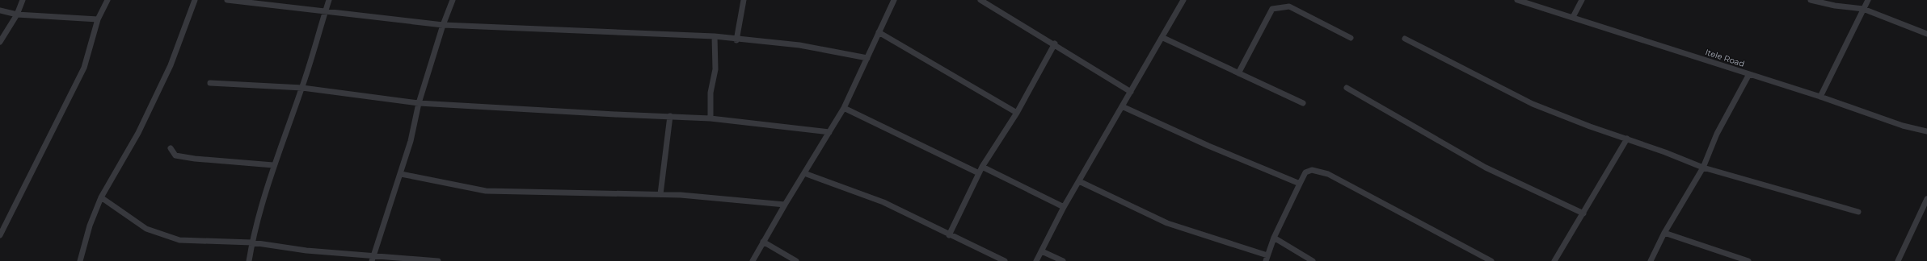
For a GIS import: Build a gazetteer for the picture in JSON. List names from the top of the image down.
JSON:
{
  "streets": {
    "street": ["Itele Road"]
  }
}
